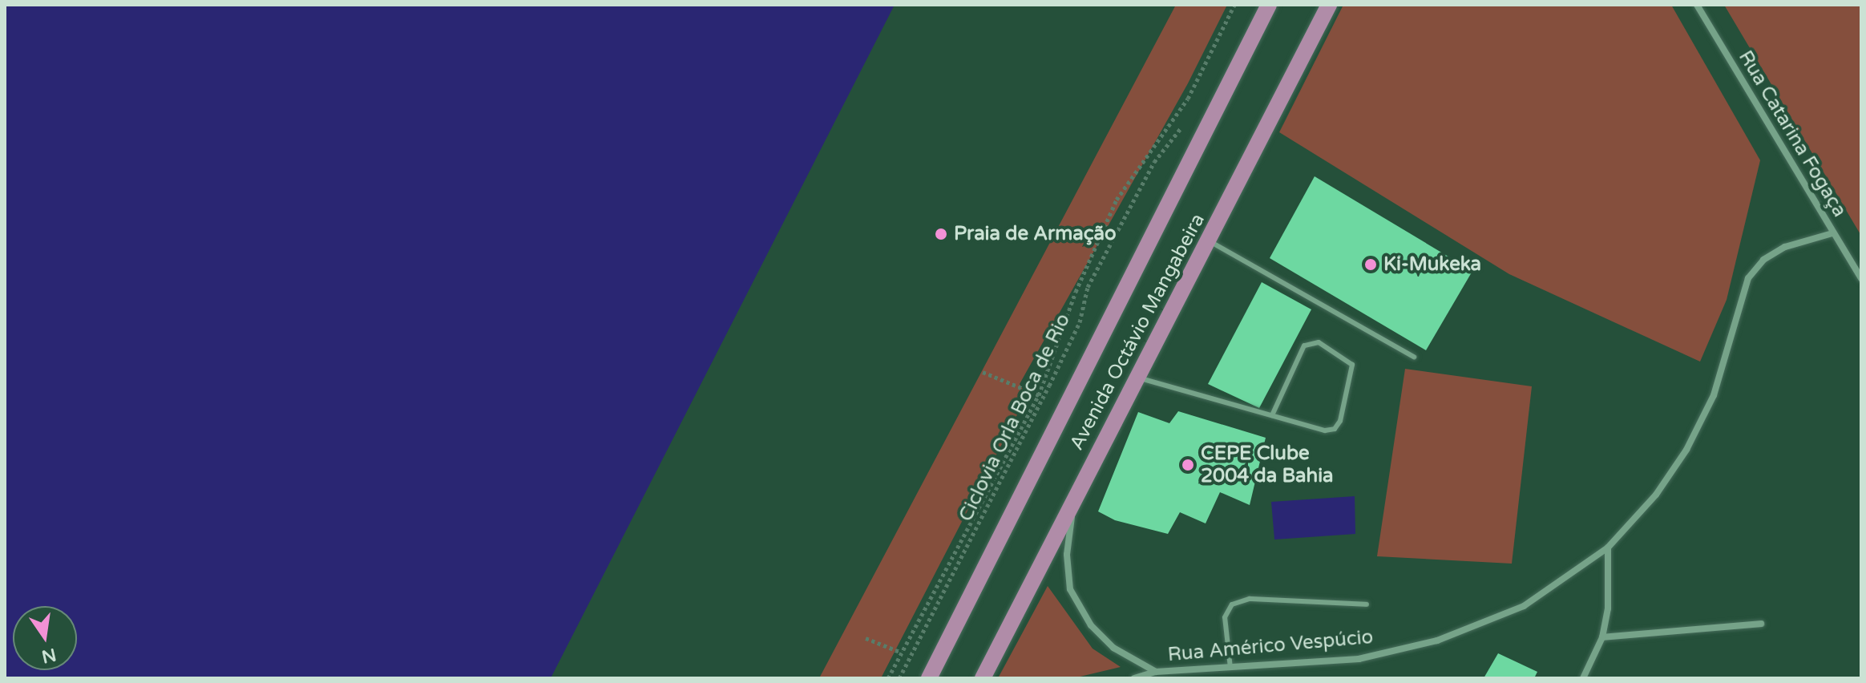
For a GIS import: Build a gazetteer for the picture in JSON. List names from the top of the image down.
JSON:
{
  "streets": {
    "main road": ["Avenida Octávio Mangabeira"],
    "street": ["Rua Catarina Fogaça", "Rua Américo Vespúcio"],
    "path": ["Ciclovia Orla Boca de Rio"]
  },
  "crossings": [
    ["Rua Catarina Fogaça", "Rua Américo Vespúcio"],
    ["Avenida Octávio Mangabeira", "Rua Américo Vespúcio"]
  ],
  "places": ["Praia de Armação", "Ki-Mukeka", "CEPE Clube 2004 da Bahia"],
  "north": "bottom"
}
